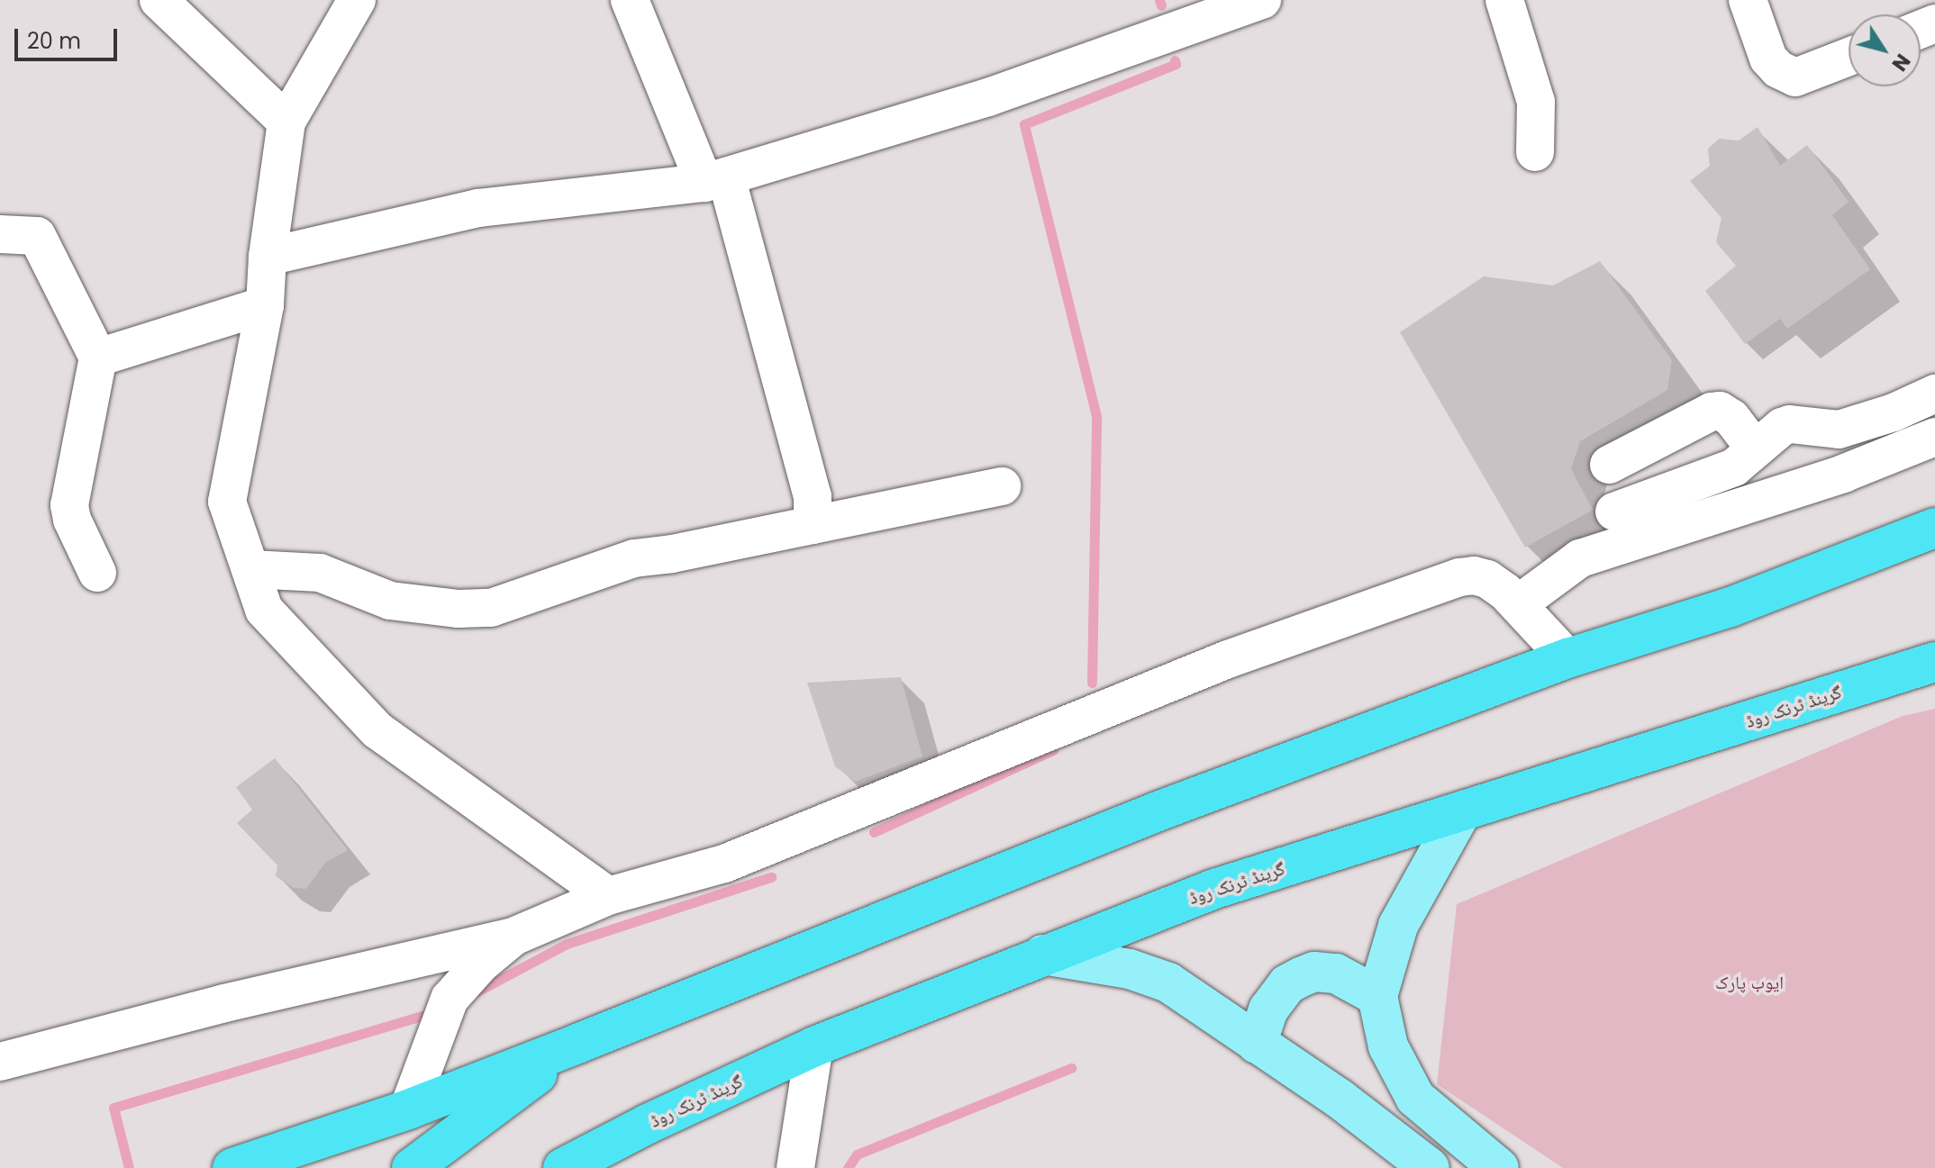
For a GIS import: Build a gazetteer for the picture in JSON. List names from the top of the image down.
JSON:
{
  "streets": {
    "highway": ["گرینڈ ٹرنک روڈ"]
  },
  "parks": ["ایوب پارک"],
  "scale_bar": "20 m",
  "north": "bottom right"
}
